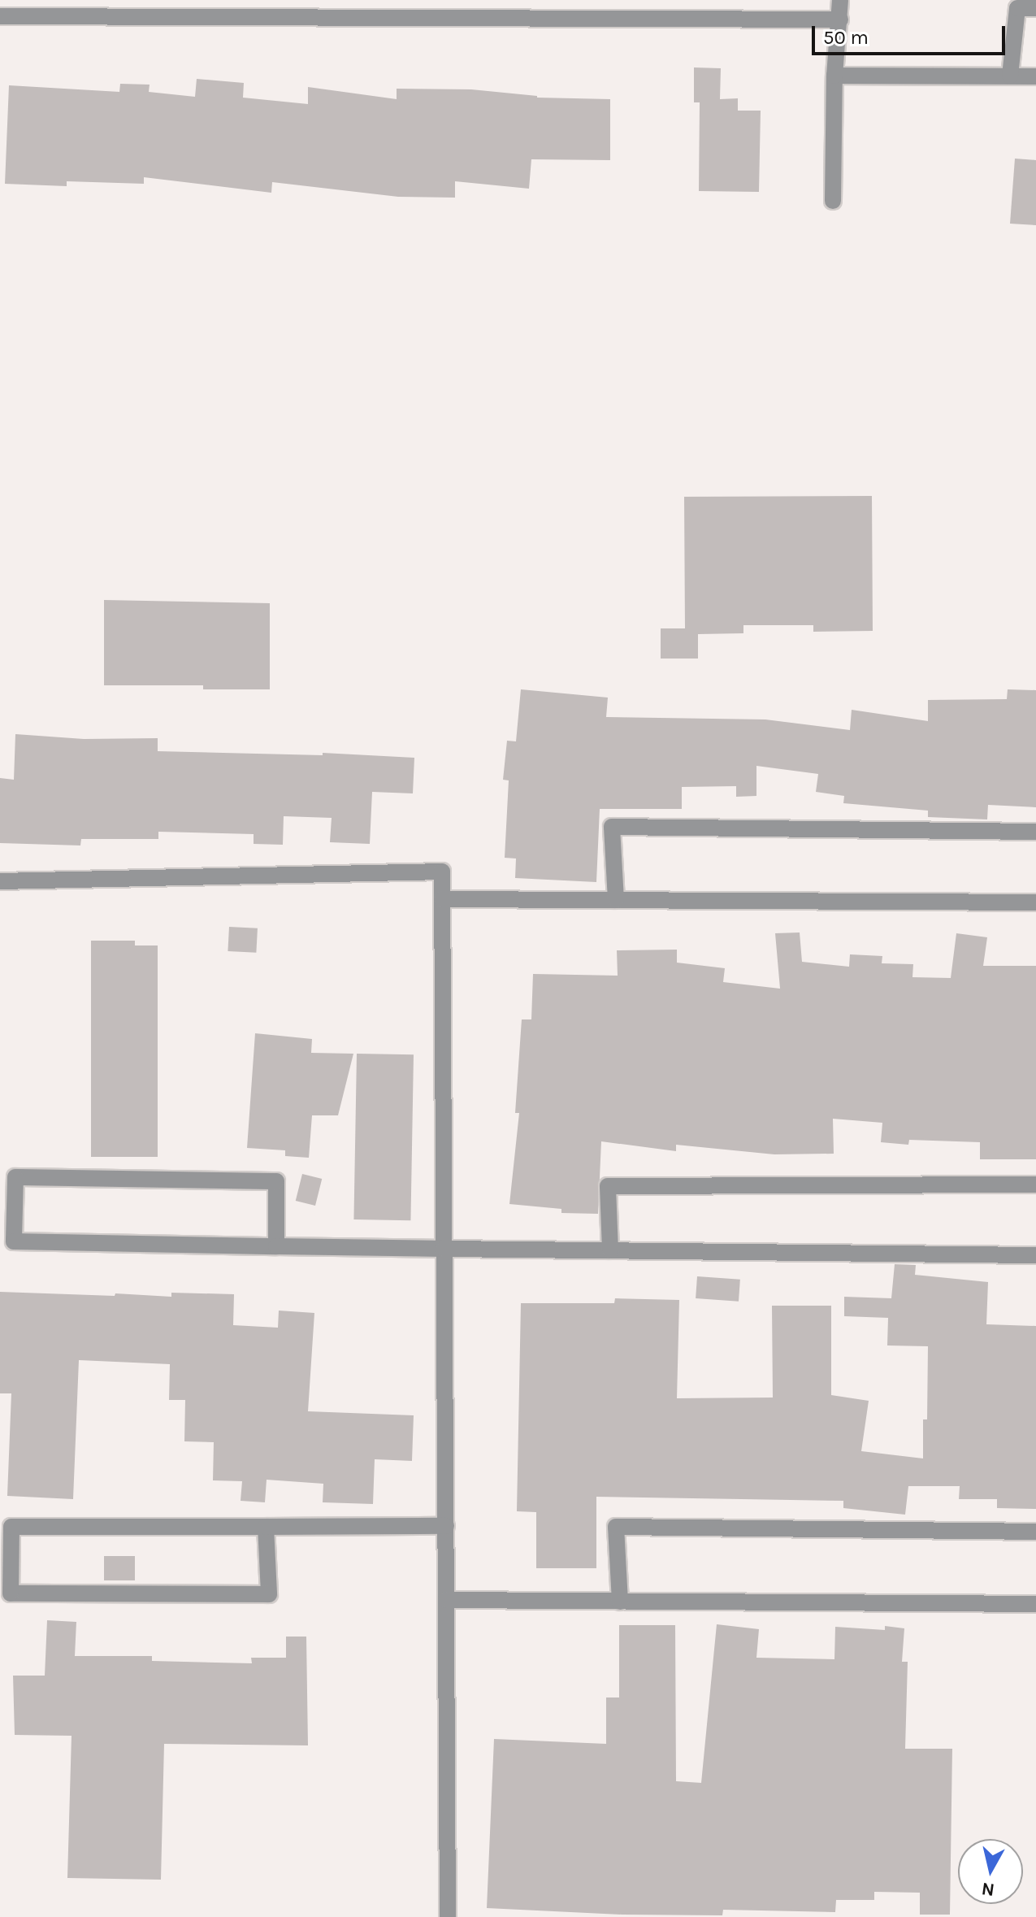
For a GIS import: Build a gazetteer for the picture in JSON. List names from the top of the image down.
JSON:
{
  "scale_bar": "50 m",
  "north": "bottom"
}
